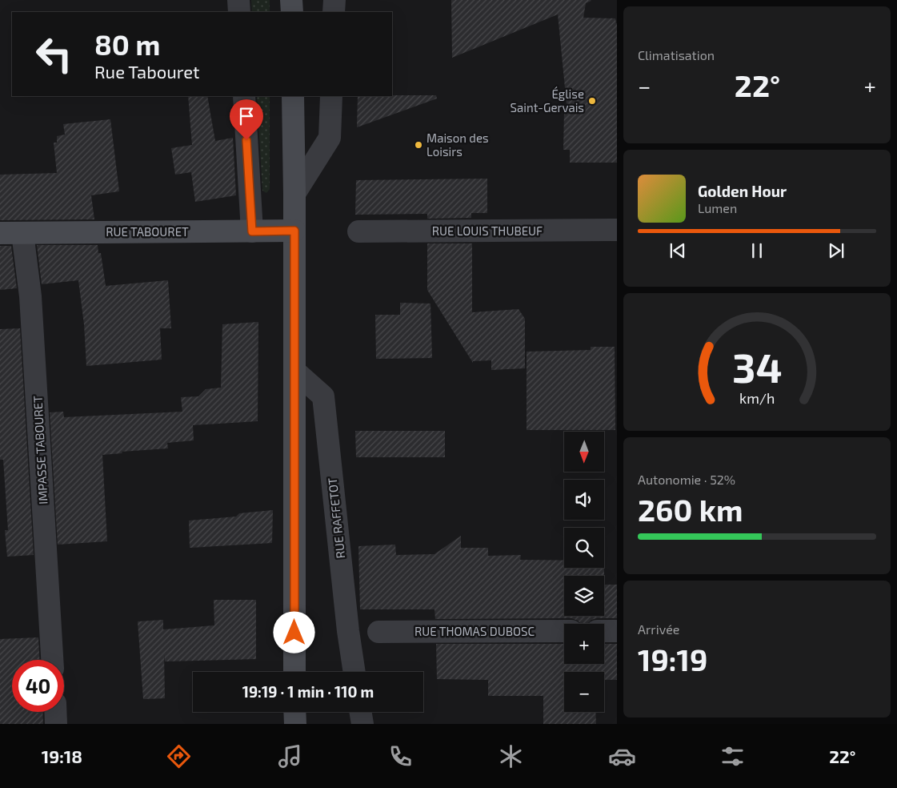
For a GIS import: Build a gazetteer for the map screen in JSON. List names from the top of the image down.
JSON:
{
  "streets": {
    "street": [
      "RUE LOUIS THUBEUF",
      "RUE TABOURET",
      "IMPASSE TABOURET",
      "RUE RAFFETOT",
      "RUE THOMAS DUBOSC"
    ]
  },
  "crossings": [
    ["RUE TABOURET", "IMPASSE TABOURET"]
  ],
  "places": ["Église Saint-Gervais", "Maison des Loisirs"],
  "north": "bottom",
  "page": {
    "tile": [
      "Climatisation",
      ["Autonomie · 52%", "260 km"],
      ["Arrivée", "19:19"]
    ],
    "turn": ["80 m", "Rue Tabouret"],
    "heat": ["−", "22°", "+"],
    "song": ["Golden Hour", "Lumen"],
    "map_buttons": ["+", "−"],
    "limit": "40",
    "trip": "19:19 · 1 min · 110 m",
    "tabs": ["19:18", "22°"],
    "gauge": ["34", "km/h"]
  }
}
